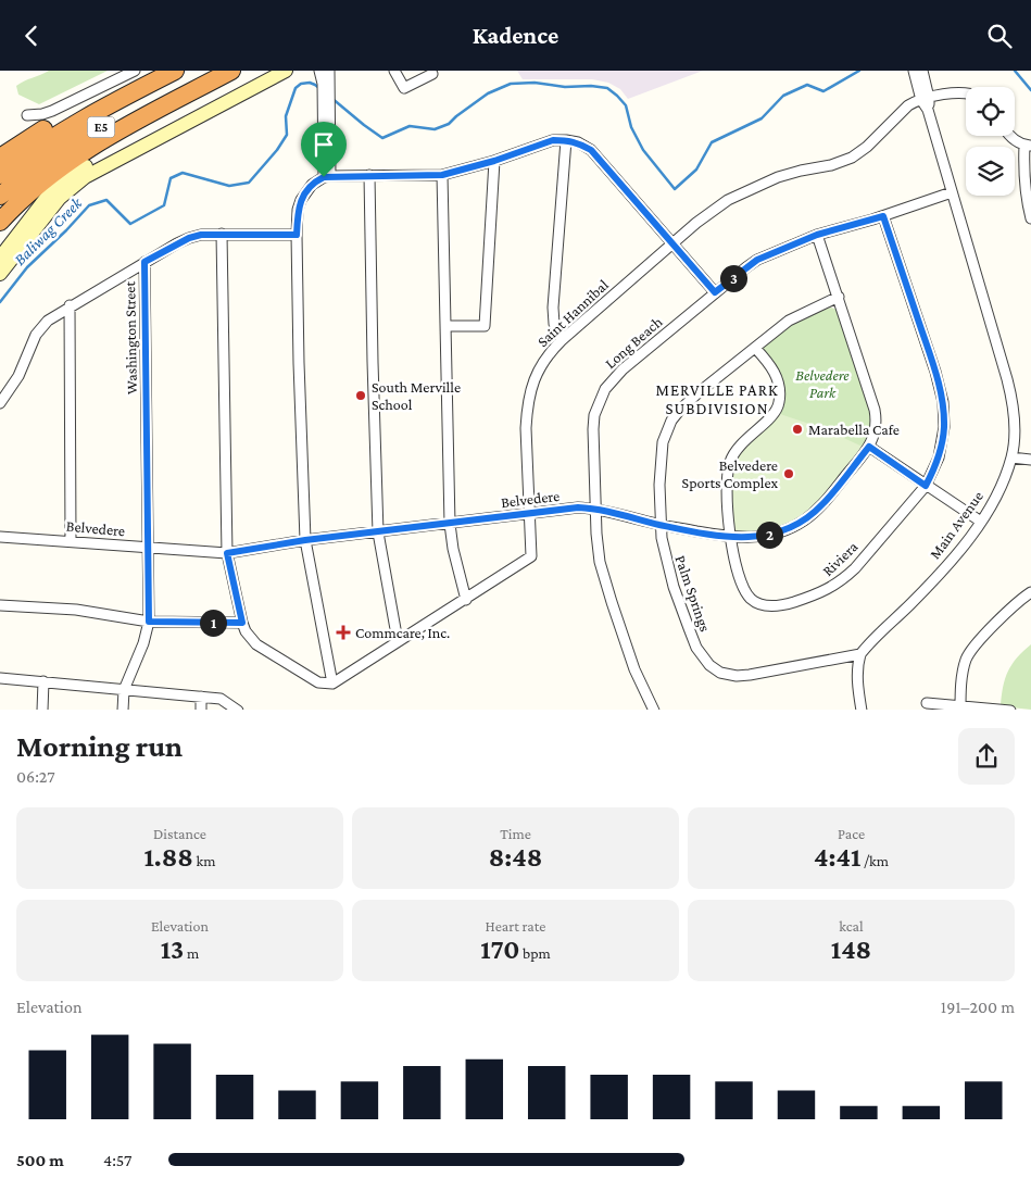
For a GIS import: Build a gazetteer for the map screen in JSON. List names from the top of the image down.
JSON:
{
  "streets": {
    "highway": ["E5"],
    "street": [
      "Saint Hannibal",
      "Washington Street",
      "Long Beach",
      "Belvedere",
      "Main Avenue",
      "Riviera",
      "Palm Springs"
    ]
  },
  "crossings": [
    ["Saint Hannibal", "Belvedere"],
    ["Saint Hannibal", "Main Avenue"],
    ["Washington Street", "Belvedere"],
    ["Long Beach", "Belvedere"],
    ["Long Beach", "Main Avenue"],
    ["Long Beach", "Riviera"],
    ["Belvedere", "Riviera"],
    ["Belvedere", "Palm Springs"],
    ["Main Avenue", "Palm Springs"],
    ["Riviera", "Palm Springs"]
  ],
  "districts": ["MERVILLE PARK SUBDIVISION"],
  "water": ["Baliwag Creek"],
  "parks": ["Belvedere Park"],
  "places": {
    "other": ["South Merville School", "Marabella Cafe", "Belvedere Sports Complex"],
    "health": ["Commcare, Inc."]
  },
  "page": {
    "header": "Kadence",
    "pins": ["3", "2", "1"],
    "heading": ["Morning run", "06:27"],
    "stats": [
      ["Distance", "1.88 km"],
      ["Time", "8:48"],
      ["Pace", "4:41 /km"],
      ["Elevation", "13 m"],
      ["Heart rate", "170 bpm"],
      ["kcal", "148"]
    ],
    "chart": ["Elevation", "191–200 m"],
    "list": [
      {
        "name": "500 m",
        "note": "4:57"
      }
    ]
  }
}
